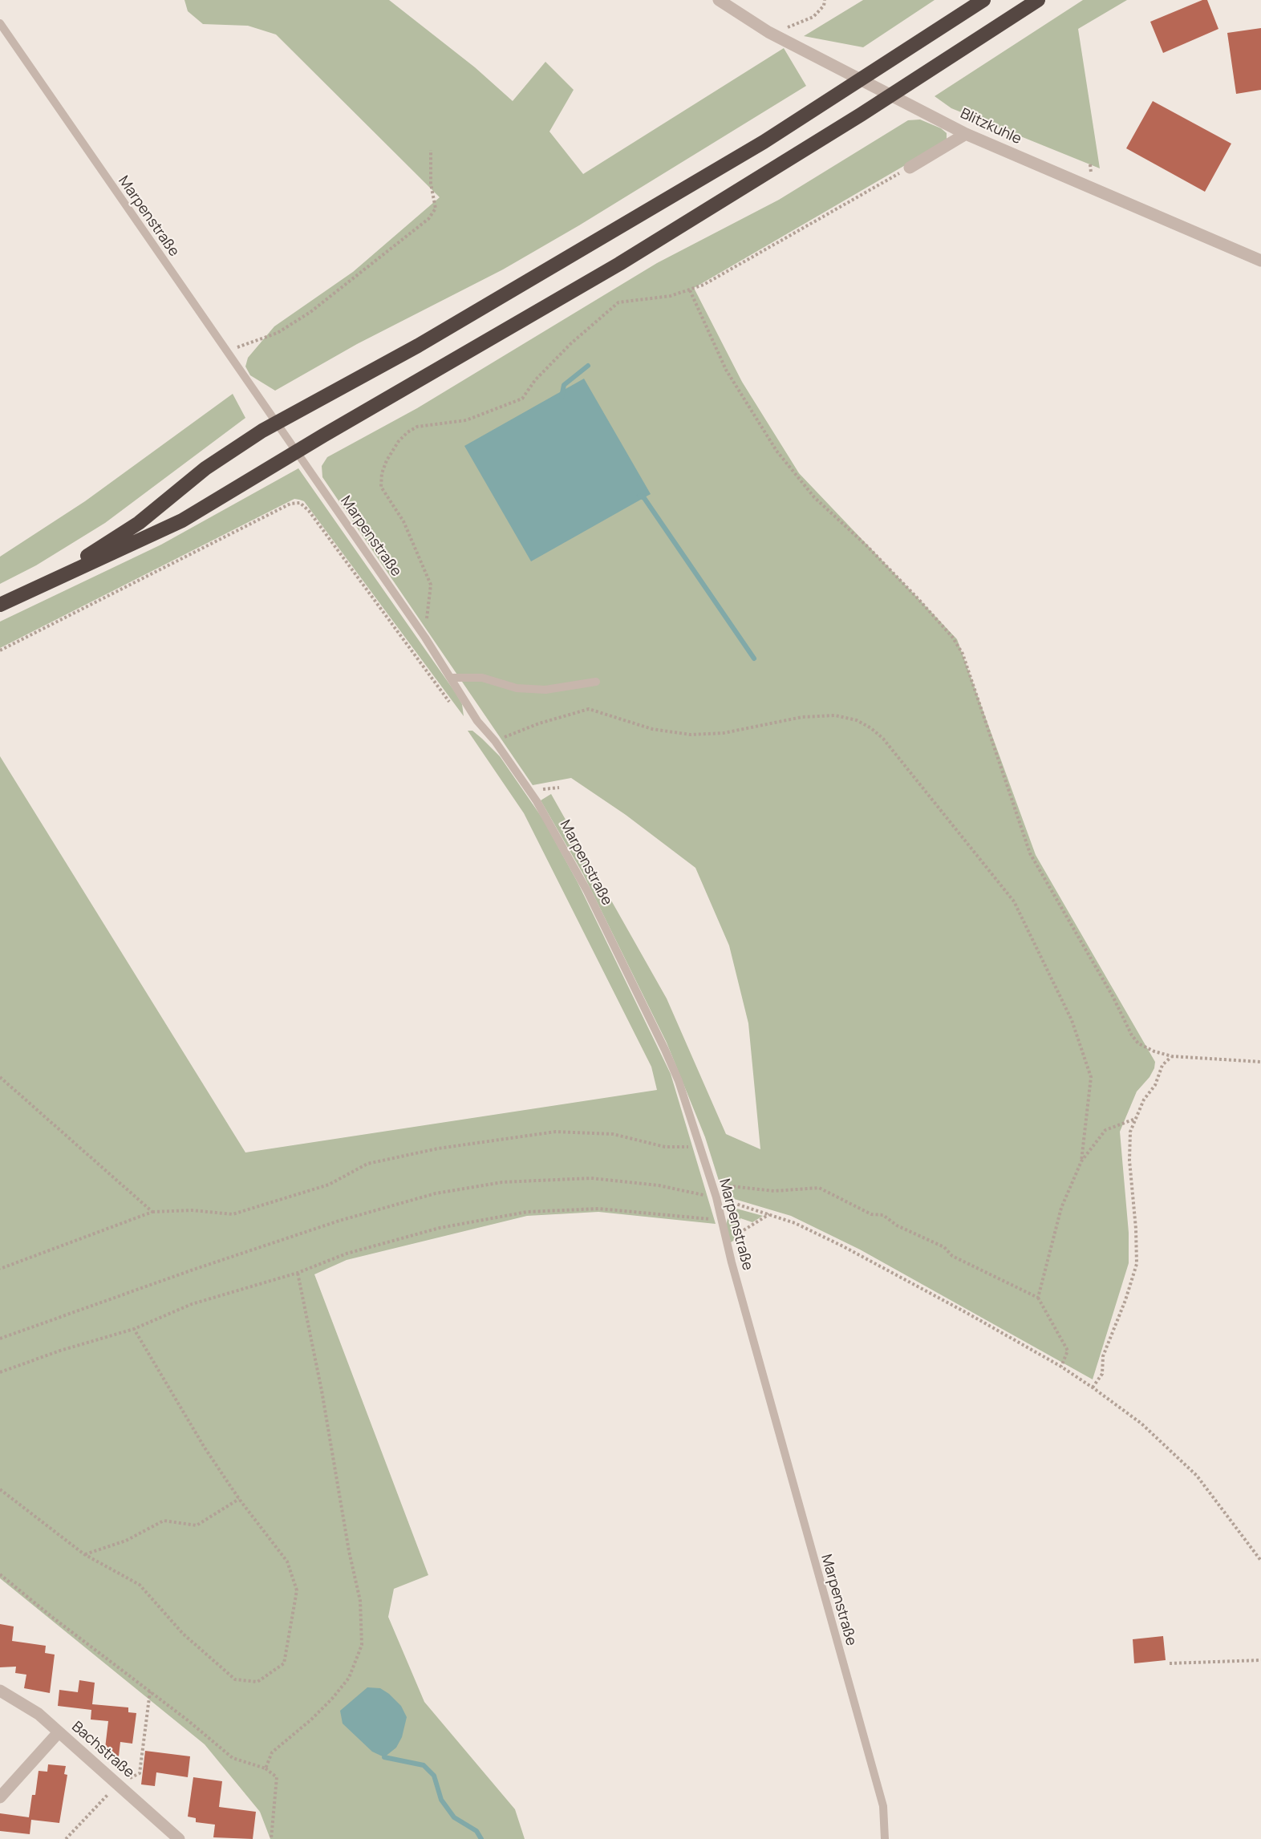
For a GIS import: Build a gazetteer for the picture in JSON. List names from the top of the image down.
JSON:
{
  "streets": {
    "street": ["Blitzkuhle", "Bachstraße"],
    "lane": ["Marpenstraße"]
  }
}
